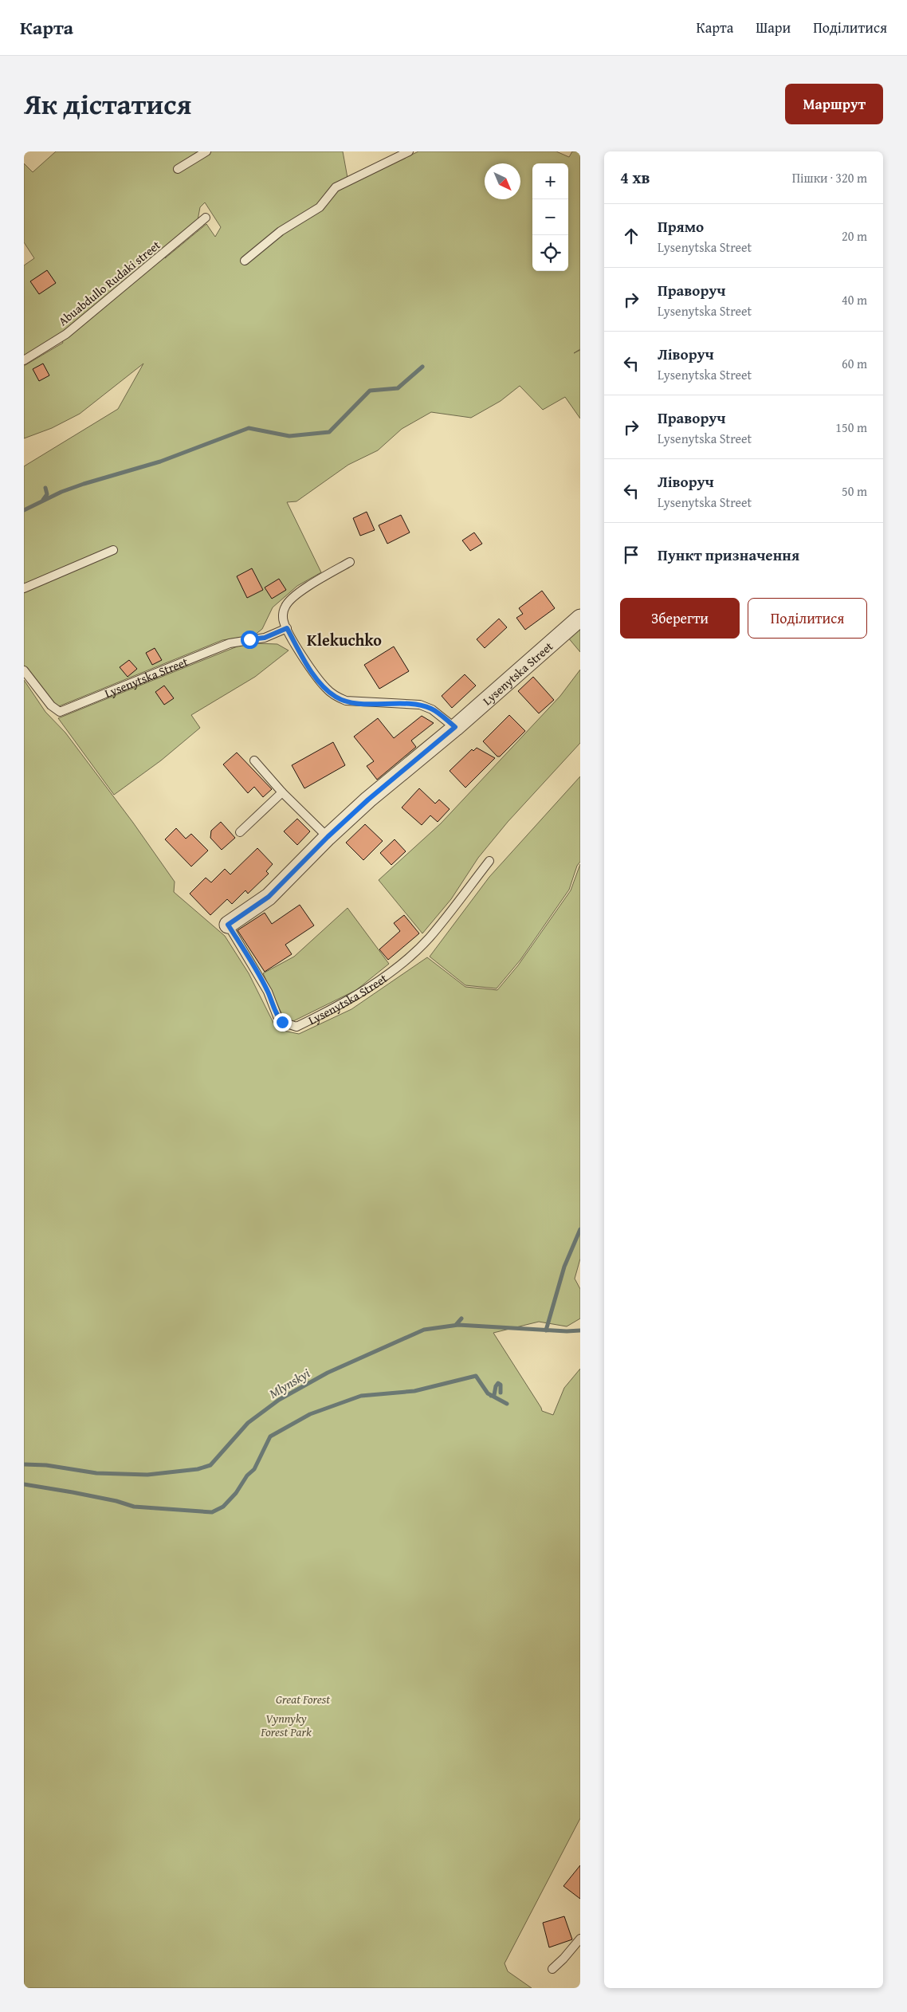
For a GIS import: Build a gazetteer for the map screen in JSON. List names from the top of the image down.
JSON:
{
  "streets": {
    "street": ["Lysenytska Street"],
    "lane": ["Abuabdullo Rudaki street"]
  },
  "districts": ["Klekuchko"],
  "water": ["Mlynskyi"],
  "parks": ["Great Forest", "Vynnyky Forest Park"],
  "north": "bottom right",
  "page": {
    "header": "Карта",
    "nav": ["Карта", "Шари", "Поділитися"],
    "title": "Як дістатися",
    "buttons": [
      "Маршрут",
      ["Зберегти", "Поділитися"]
    ],
    "heading": ["4 хв", "Пішки · 320 m"],
    "map_buttons": ["+", "−"],
    "list": [
      ["Прямо", "Lysenytska Street", "20 m"],
      ["Праворуч", "Lysenytska Street", "40 m"],
      ["Ліворуч", "Lysenytska Street", "60 m"],
      ["Праворуч", "Lysenytska Street", "150 m"],
      ["Ліворуч", "Lysenytska Street", "50 m"],
      "Пункт призначення"
    ]
  }
}
